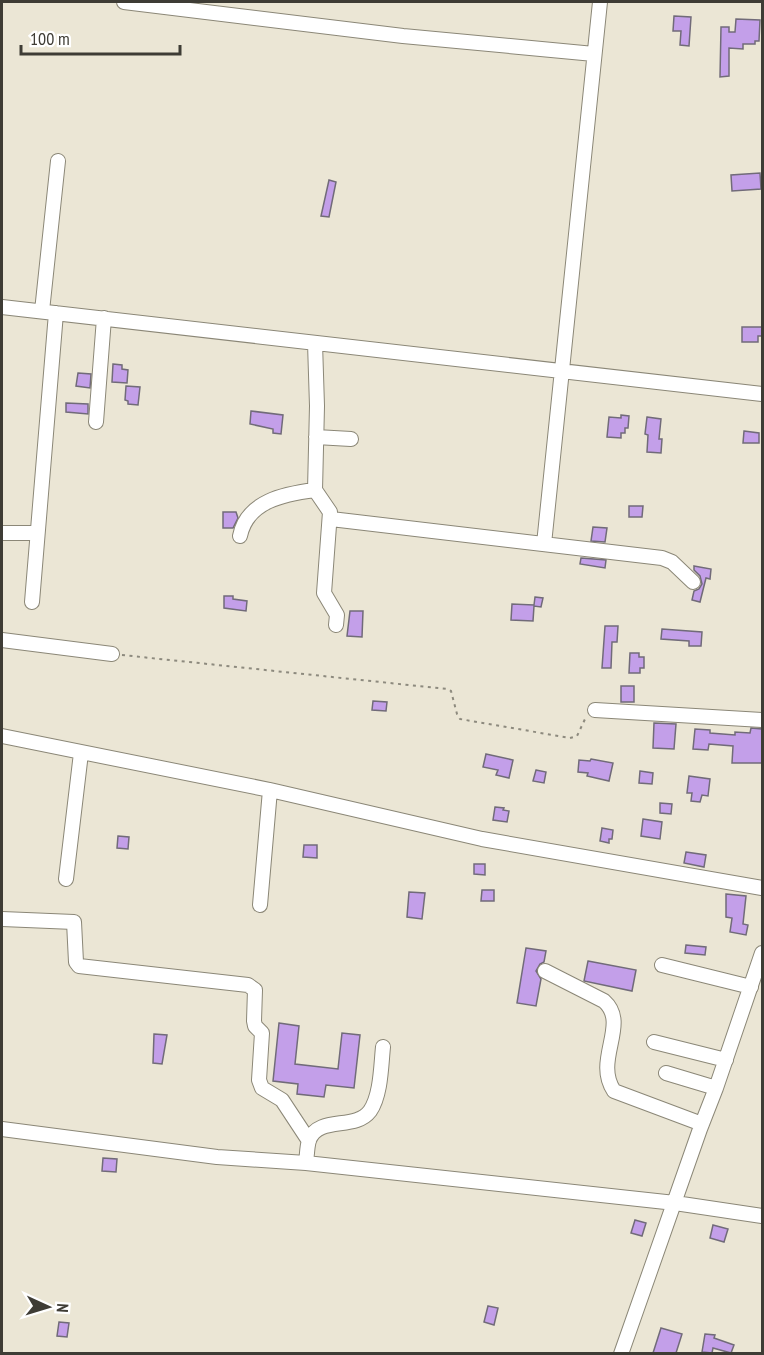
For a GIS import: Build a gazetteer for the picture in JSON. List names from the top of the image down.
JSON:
{
  "scale_bar": "100 m",
  "north": "right"
}
